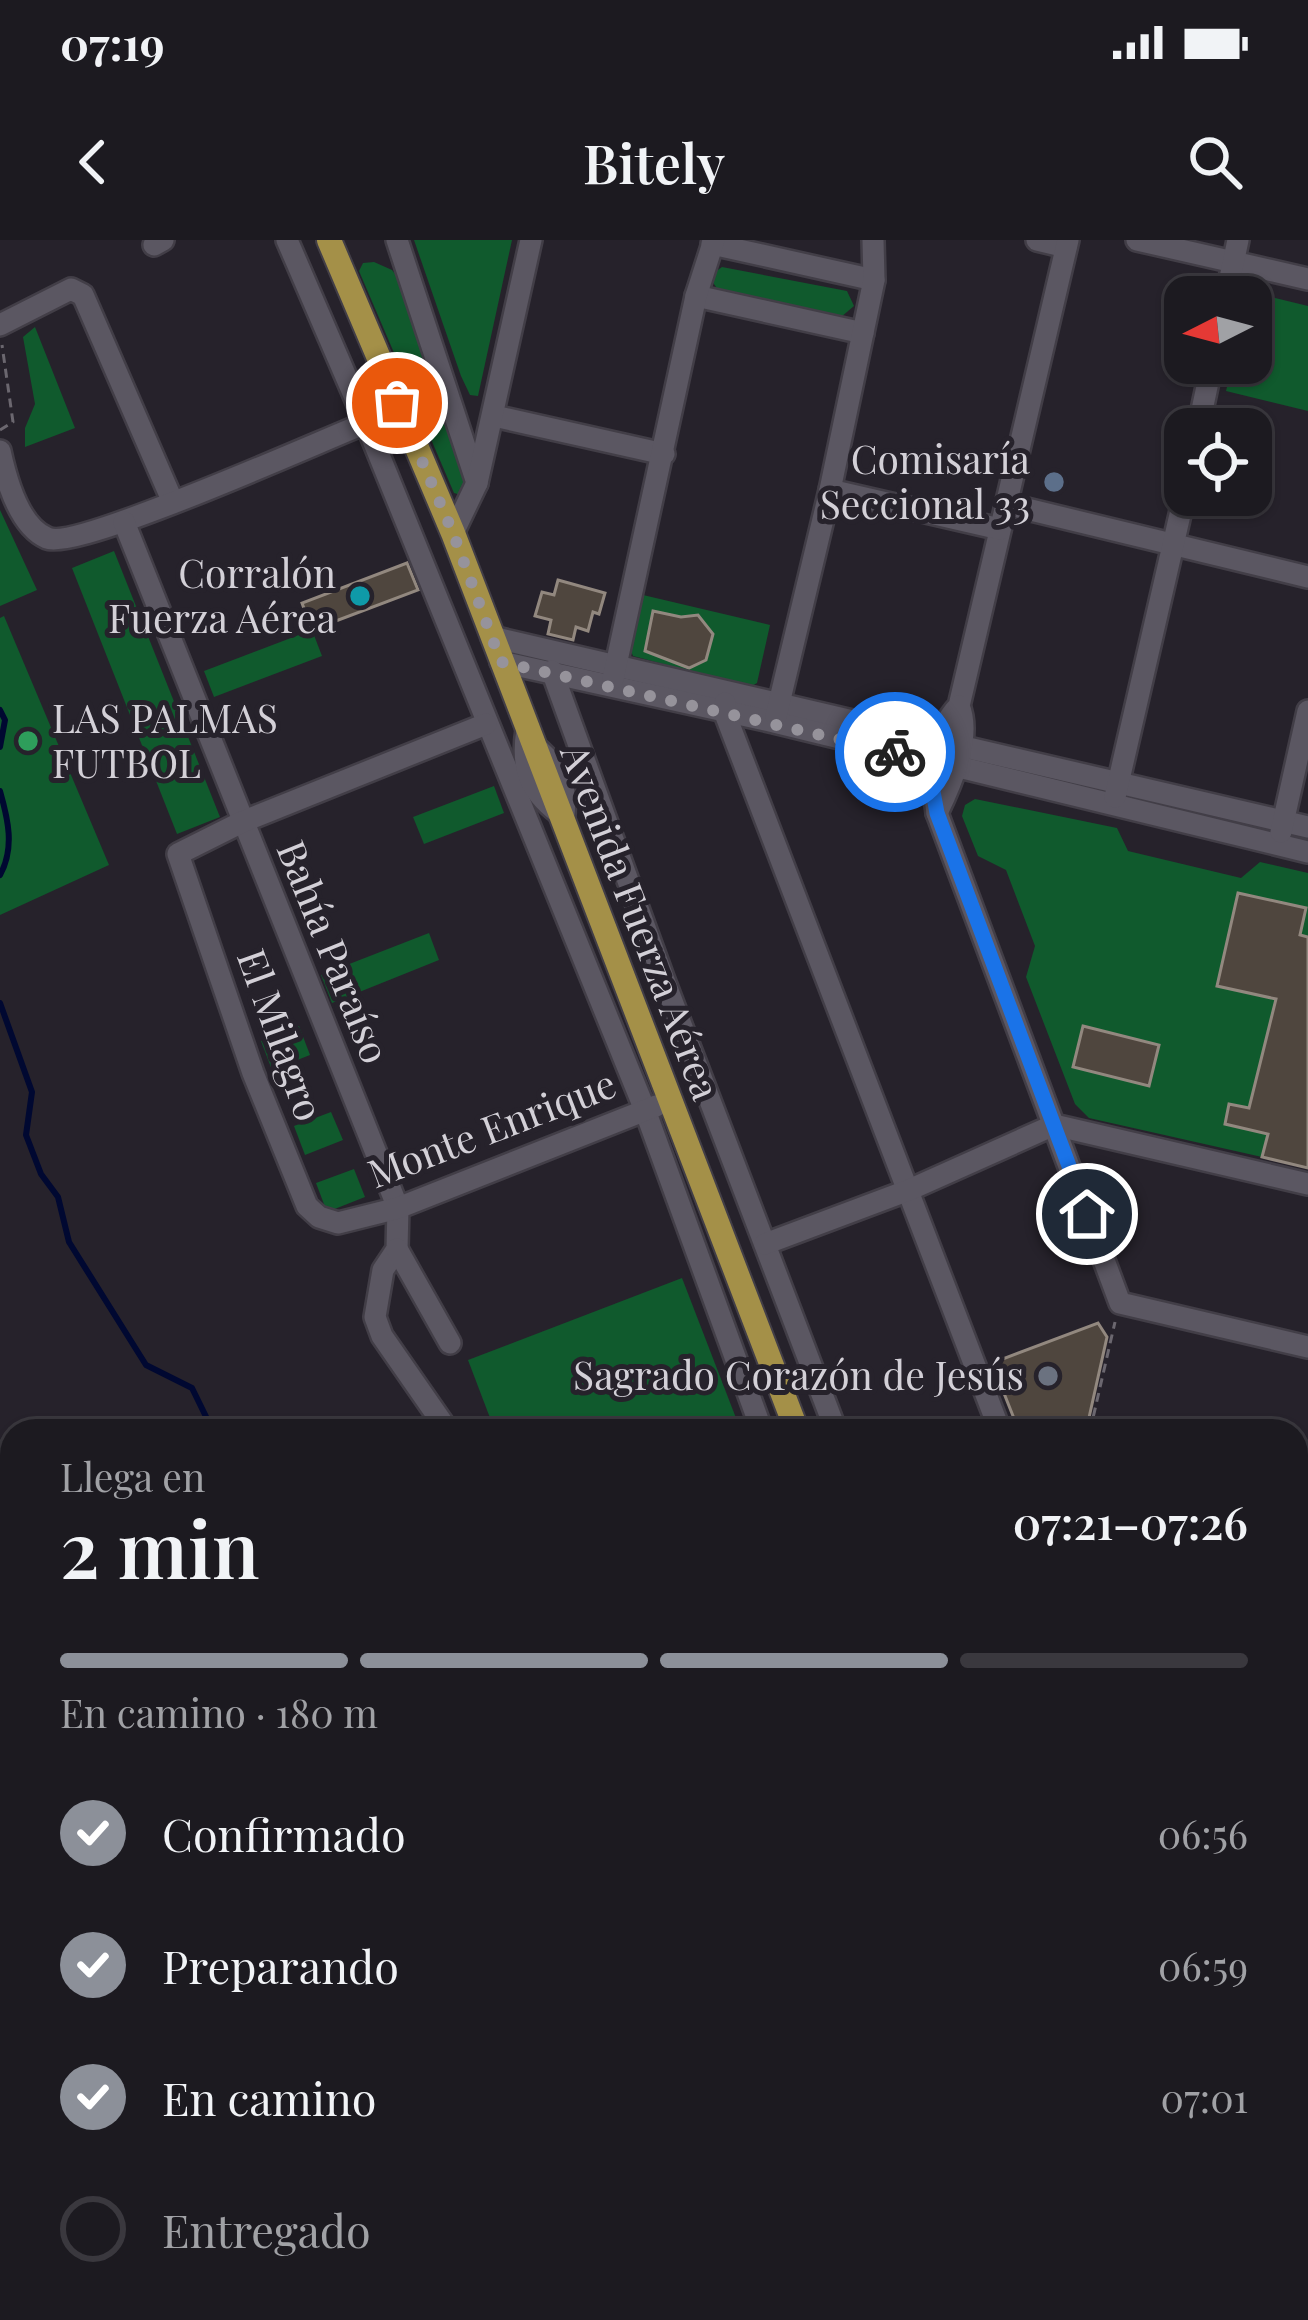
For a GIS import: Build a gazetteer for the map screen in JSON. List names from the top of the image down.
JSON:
{
  "streets": {
    "main road": ["Avenida Fuerza Aérea"],
    "street": ["Bahía Paraíso", "El Milagro", "Monte Enrique"]
  },
  "crossings": [
    ["Avenida Fuerza Aérea", "Monte Enrique"],
    ["Bahía Paraíso", "El Milagro"],
    ["Bahía Paraíso", "Monte Enrique"],
    ["El Milagro", "Monte Enrique"]
  ],
  "places": [
    "Comisaría Seccional 33",
    "Corralón Fuerza Aérea",
    "LAS PALMAS FUTBOL",
    "Sagrado Corazón de Jesús"
  ],
  "north": "left",
  "page": {
    "status": "07:19",
    "header": "Bitely",
    "heading": ["2 min", "Llega en", "07:21–07:26"],
    "bar": "En camino · 180 m",
    "list": [
      ["Confirmado", "06:56"],
      ["Preparando", "06:59"],
      ["En camino", "07:01"],
      "Entregado"
    ]
  }
}
